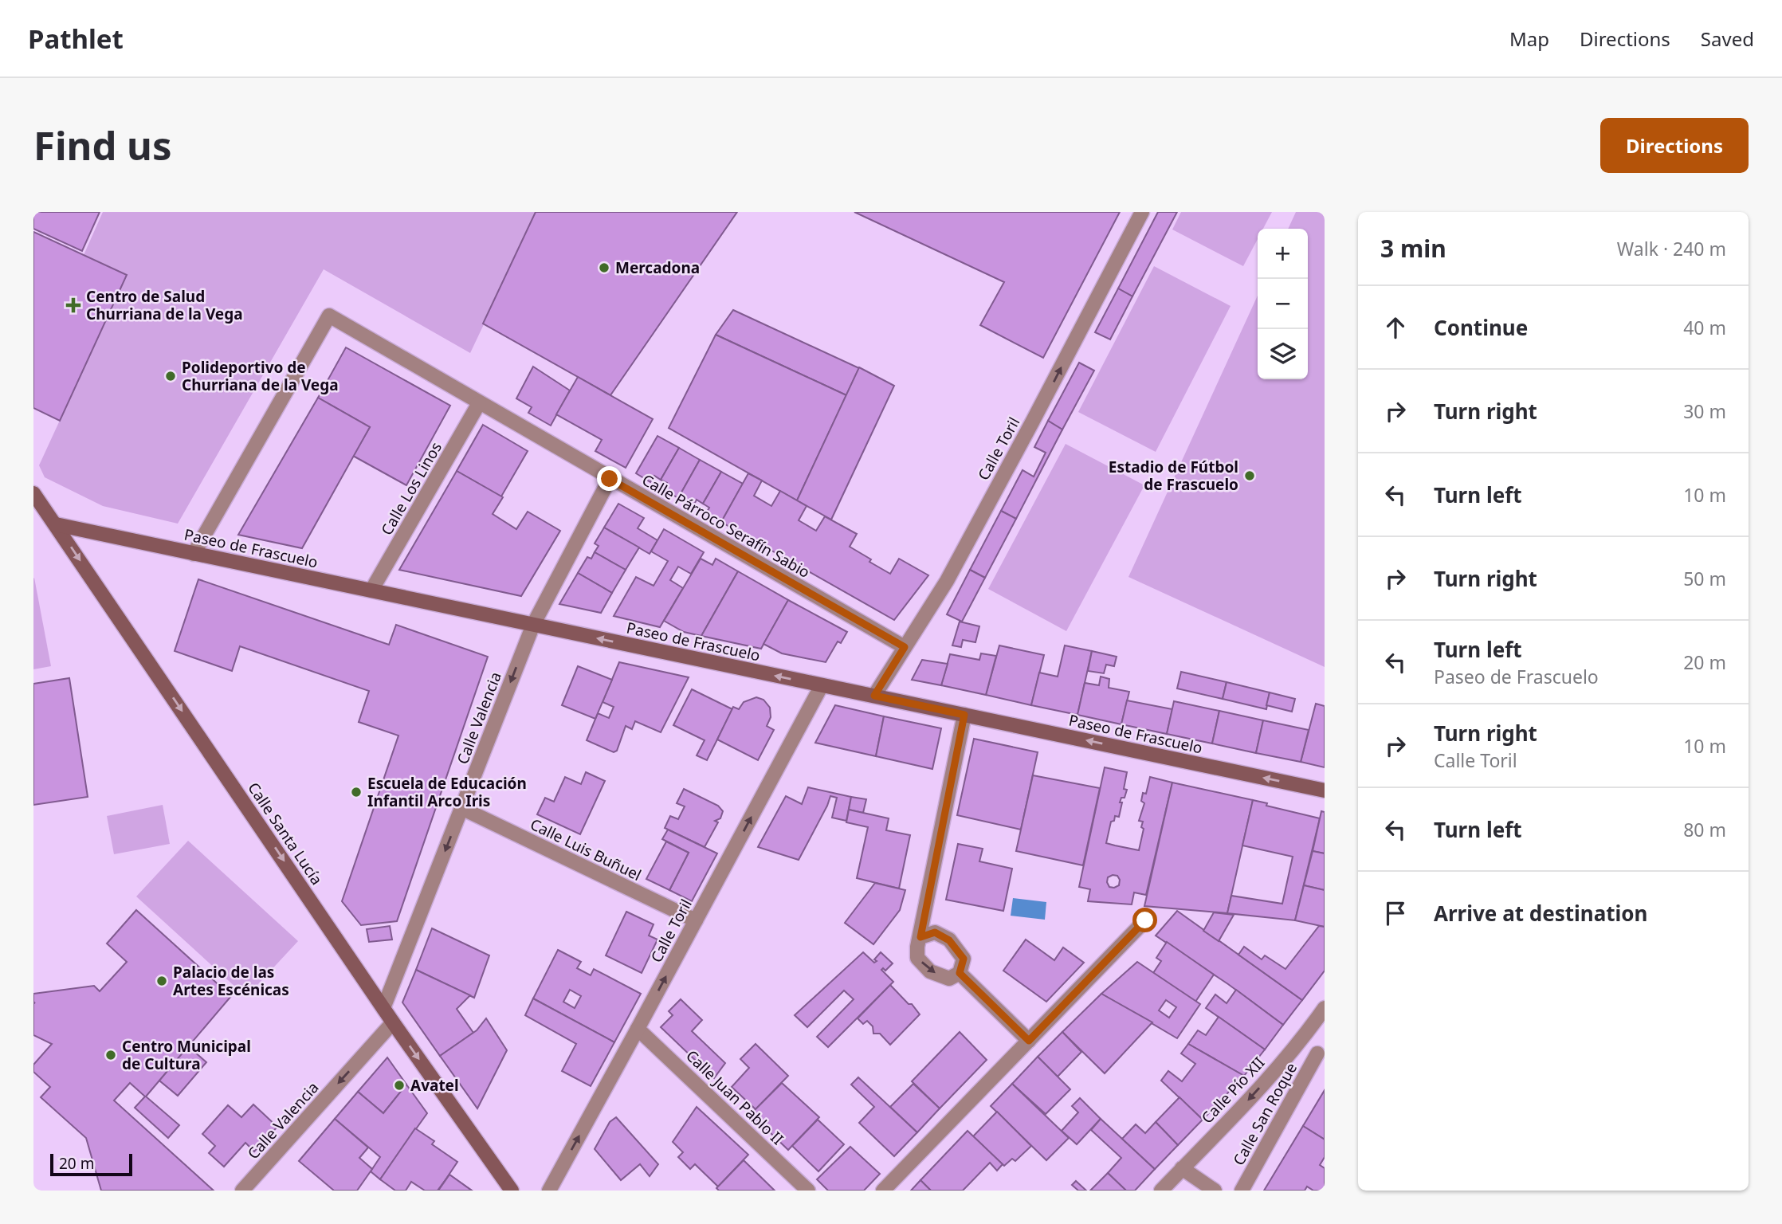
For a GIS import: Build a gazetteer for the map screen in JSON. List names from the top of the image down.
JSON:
{
  "streets": {
    "street": [
      "Calle Toril",
      "Calle Los Linos",
      "Calle Párroco Serafín Sabio",
      "Paseo de Frascuelo",
      "Calle Valencia",
      "Calle Santa Lucía",
      "Calle Luis Buñuel",
      "Calle Pío XII",
      "Calle Juan Pablo II",
      "Calle San Roque"
    ]
  },
  "crossings": [
    ["Calle Toril", "Calle Párroco Serafín Sabio"],
    ["Calle Toril", "Paseo de Frascuelo"],
    ["Calle Toril", "Calle Luis Buñuel"],
    ["Calle Toril", "Calle Juan Pablo II"],
    ["Calle Los Linos", "Calle Párroco Serafín Sabio"],
    ["Calle Los Linos", "Paseo de Frascuelo"],
    ["Calle Párroco Serafín Sabio", "Paseo de Frascuelo"],
    ["Calle Párroco Serafín Sabio", "Calle Valencia"],
    ["Paseo de Frascuelo", "Calle Valencia"],
    ["Paseo de Frascuelo", "Calle Santa Lucía"],
    ["Calle Valencia", "Calle Santa Lucía"],
    ["Calle Valencia", "Calle Luis Buñuel"]
  ],
  "one_way": [
    "Calle Toril",
    "Paseo de Frascuelo",
    "Calle Valencia",
    "Calle Santa Lucía",
    "Calle Pío XII"
  ],
  "places": {
    "other": [
      "Mercadona",
      "Polideportivo de Churriana de la Vega",
      "Estadio de Fútbol de Frascuelo",
      "Escuela de Educación Infantil Arco Iris",
      "Palacio de las Artes Escénicas",
      "Centro Municipal de Cultura",
      "Avatel"
    ],
    "health": ["Centro de Salud Churriana de la Vega"]
  },
  "scale_bar": "20 m",
  "page": {
    "header": "Pathlet",
    "nav": ["Map", "Directions", "Saved"],
    "buttons": "Directions",
    "title": "Find us",
    "heading": ["3 min", "Walk · 240 m"],
    "map_buttons": ["+", "−"],
    "list": [
      ["Continue", "40 m"],
      ["Turn right", "30 m"],
      ["Turn left", "10 m"],
      ["Turn right", "50 m"],
      ["Turn left", "Paseo de Frascuelo", "20 m"],
      ["Turn right", "Calle Toril", "10 m"],
      ["Turn left", "80 m"],
      "Arrive at destination"
    ],
    "scale": "20 m"
  }
}
